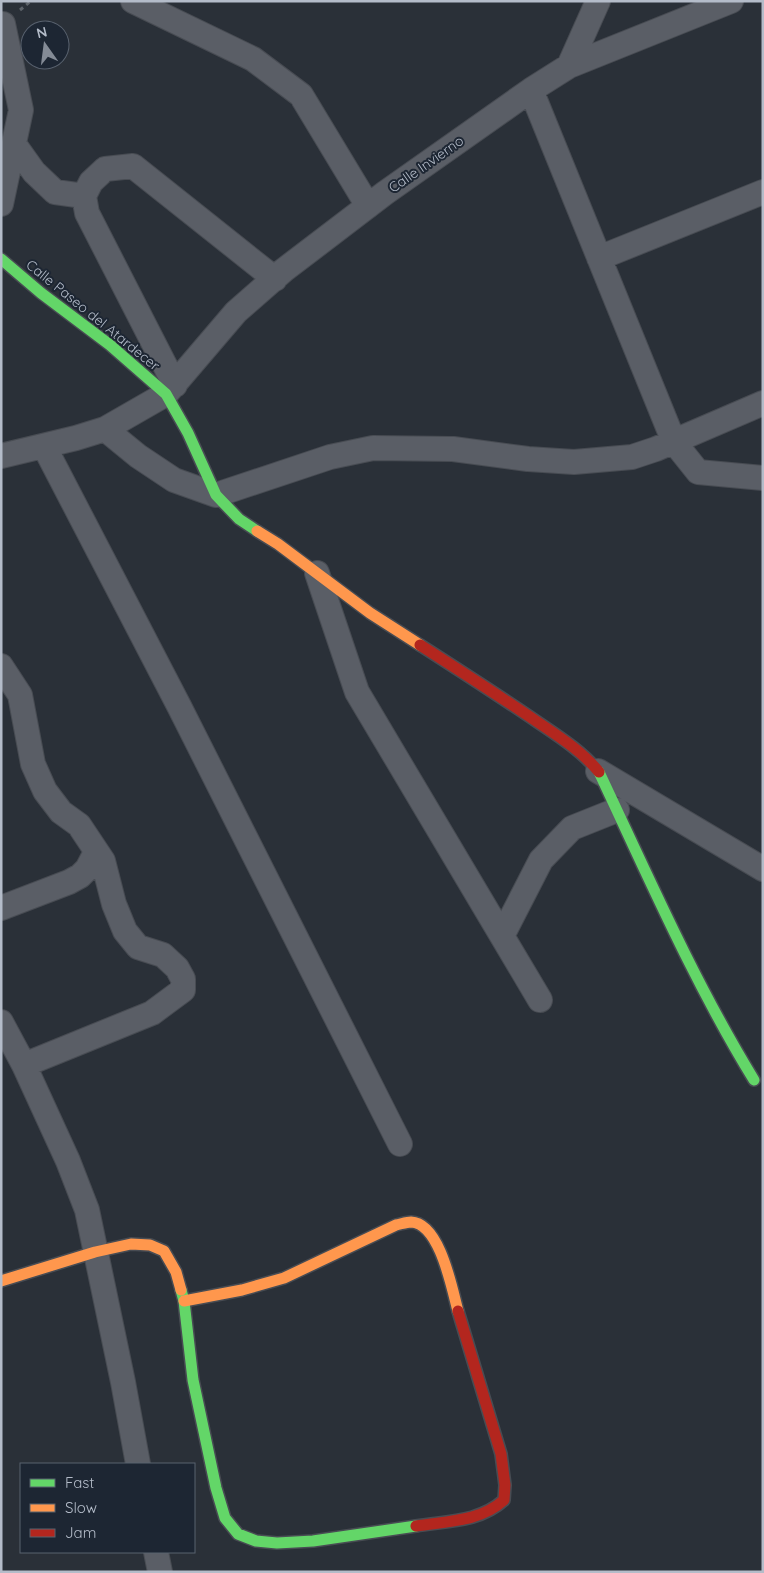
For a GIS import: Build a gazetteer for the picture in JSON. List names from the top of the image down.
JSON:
{
  "streets": {
    "street": ["Calle Invierno", "Calle Paseo del Atardecer"]
  },
  "crossings": [
    ["Calle Invierno", "Calle Paseo del Atardecer"]
  ],
  "legend": ["Fast", "Slow", "Jam"],
  "north": "top"
}
